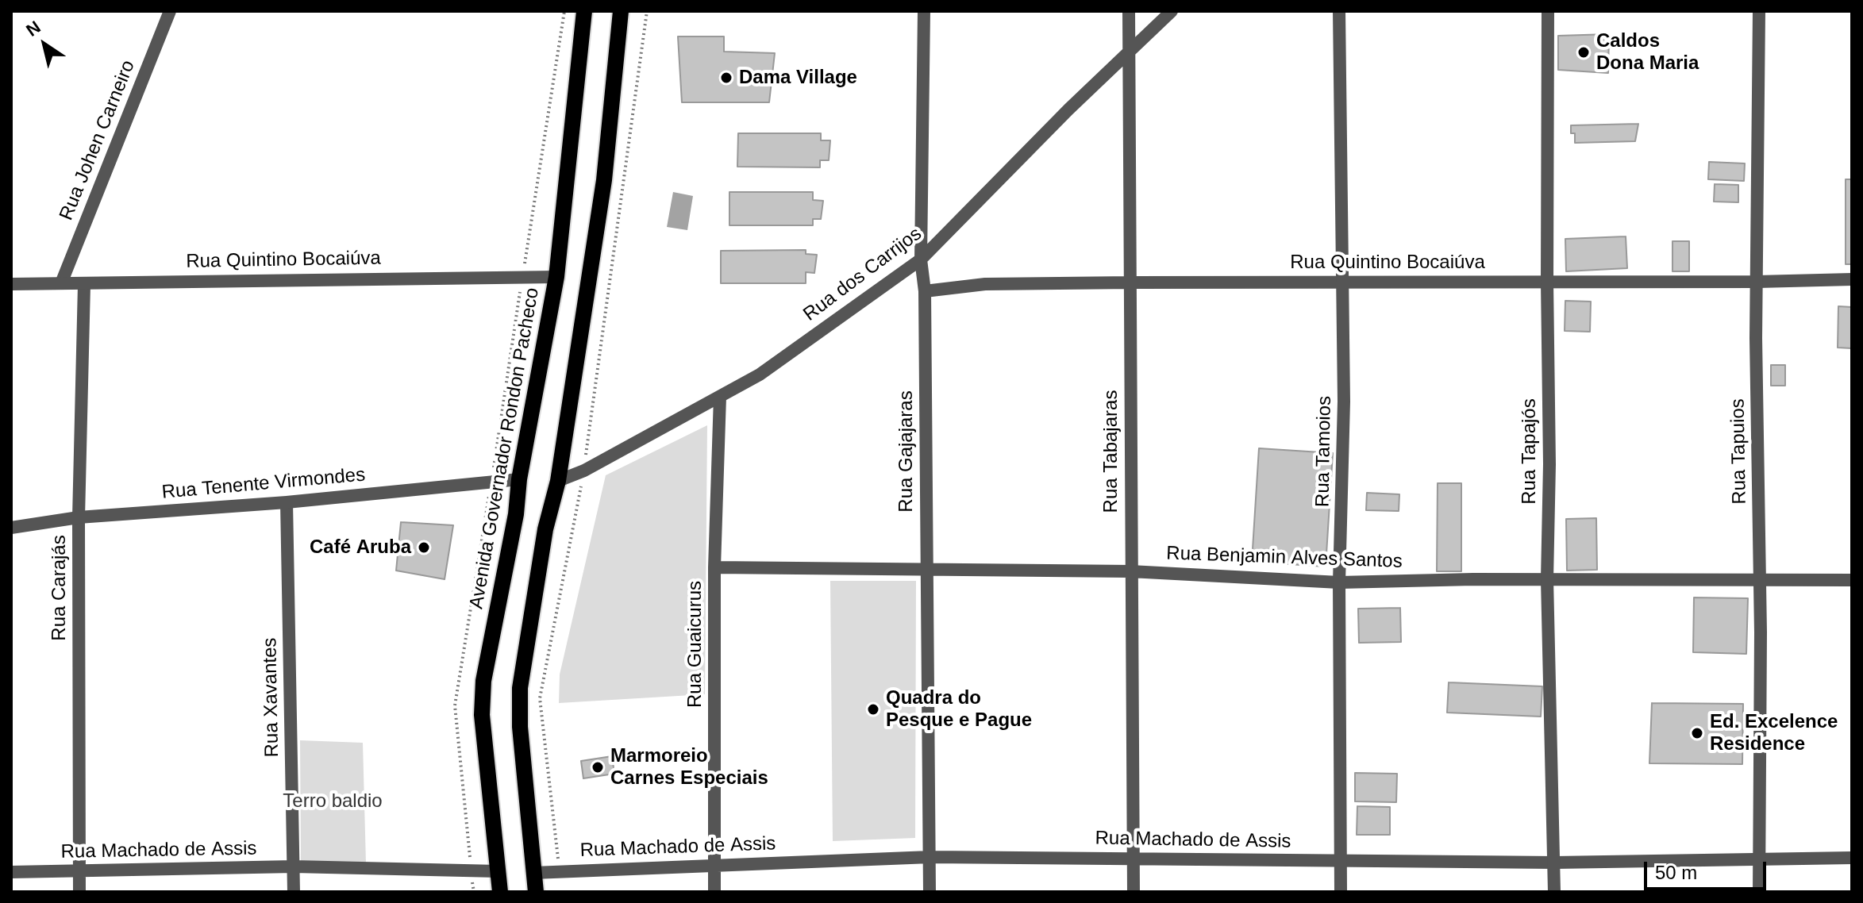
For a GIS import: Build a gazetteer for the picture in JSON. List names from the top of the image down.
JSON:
{
  "streets": {
    "main road": ["Avenida Governador Rondon Pacheco"],
    "street": [
      "Rua Johen Carneiro",
      "Rua Quintino Bocaiúva",
      "Rua dos Carrijos",
      "Rua Gajajaras",
      "Rua Tabajaras",
      "Rua Tamoios",
      "Rua Tapajós",
      "Rua Tapuios",
      "Rua Tenente Virmondes",
      "Rua Benjamin Alves Santos",
      "Rua Carajás",
      "Rua Guaicurus",
      "Rua Xavantes",
      "Rua Machado de Assis"
    ]
  },
  "crossings": [
    ["Rua Johen Carneiro", "Rua Quintino Bocaiúva"],
    ["Rua Quintino Bocaiúva", "Avenida Governador Rondon Pacheco"],
    ["Rua Quintino Bocaiúva", "Rua Gajajaras"],
    ["Rua Quintino Bocaiúva", "Rua Tabajaras"],
    ["Rua Quintino Bocaiúva", "Rua Tamoios"],
    ["Rua Quintino Bocaiúva", "Rua Tapajós"],
    ["Rua Quintino Bocaiúva", "Rua Tapuios"],
    ["Rua Quintino Bocaiúva", "Rua Carajás"],
    ["Rua dos Carrijos", "Rua Gajajaras"],
    ["Rua dos Carrijos", "Rua Tabajaras"],
    ["Rua dos Carrijos", "Rua Guaicurus"],
    ["Avenida Governador Rondon Pacheco", "Rua Tenente Virmondes"],
    ["Avenida Governador Rondon Pacheco", "Rua Machado de Assis"],
    ["Rua Gajajaras", "Rua Benjamin Alves Santos"],
    ["Rua Gajajaras", "Rua Machado de Assis"],
    ["Rua Tabajaras", "Rua Benjamin Alves Santos"],
    ["Rua Tabajaras", "Rua Machado de Assis"],
    ["Rua Tamoios", "Rua Benjamin Alves Santos"],
    ["Rua Tamoios", "Rua Machado de Assis"],
    ["Rua Tapajós", "Rua Benjamin Alves Santos"],
    ["Rua Tapajós", "Rua Machado de Assis"],
    ["Rua Tapuios", "Rua Benjamin Alves Santos"],
    ["Rua Tapuios", "Rua Machado de Assis"],
    ["Rua Tenente Virmondes", "Rua Carajás"],
    ["Rua Tenente Virmondes", "Rua Xavantes"],
    ["Rua Benjamin Alves Santos", "Rua Guaicurus"],
    ["Rua Carajás", "Rua Machado de Assis"],
    ["Rua Guaicurus", "Rua Machado de Assis"],
    ["Rua Xavantes", "Rua Machado de Assis"]
  ],
  "parks": ["Terro baldio"],
  "places": [
    "Caldos Dona Maria",
    "Dama Village",
    "Café Aruba",
    "Quadra do Pesque e Pague",
    "Ed. Excelence Residence",
    "Marmoreio Carnes Especiais"
  ],
  "scale_bar": "50 m",
  "north": "top left"
}
